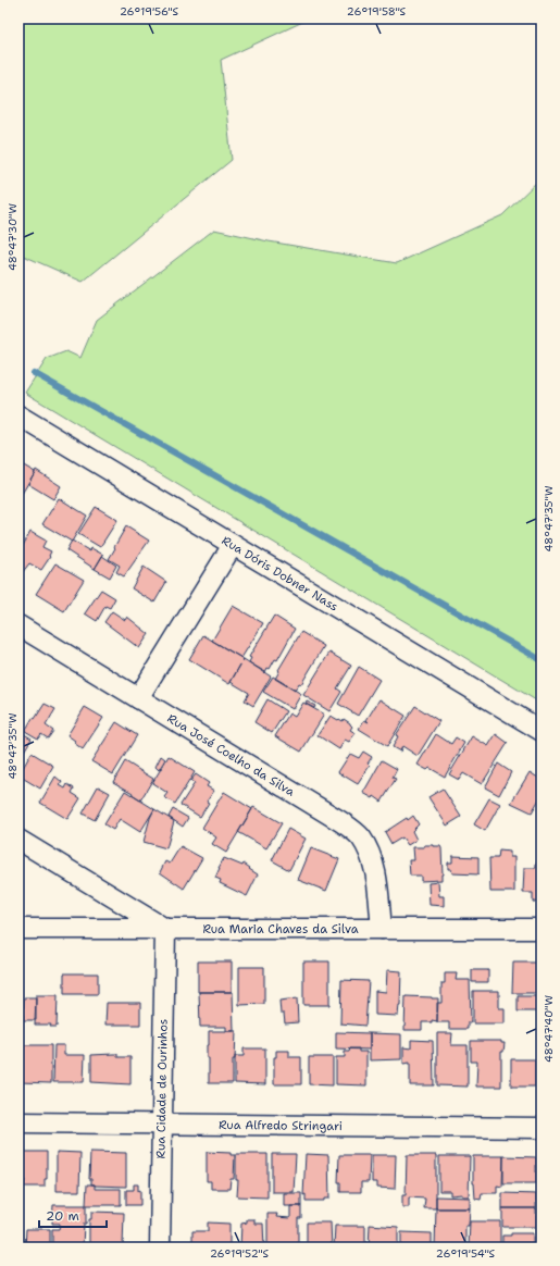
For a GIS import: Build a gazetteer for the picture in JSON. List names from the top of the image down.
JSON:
{
  "streets": {
    "street": [
      "Rua Dóris Dobner Nass",
      "Rua José Coelho da Silva",
      "Rua Maria Chaves da Silva",
      "Rua Cidade de Ourinhos",
      "Rua Alfredo Stringari"
    ]
  },
  "crossings": [
    ["Rua José Coelho da Silva", "Rua Maria Chaves da Silva"],
    ["Rua Maria Chaves da Silva", "Rua Cidade de Ourinhos"],
    ["Rua Cidade de Ourinhos", "Rua Alfredo Stringari"]
  ],
  "scale_bar": "20 m",
  "coordinates": [
    "26°19'56\"S",
    "26°19'58\"S",
    "48°47'30\"W",
    "48°47'35\"W",
    "48°47'40\"W",
    "26°19'52\"S",
    "26°19'54\"S"
  ]
}
